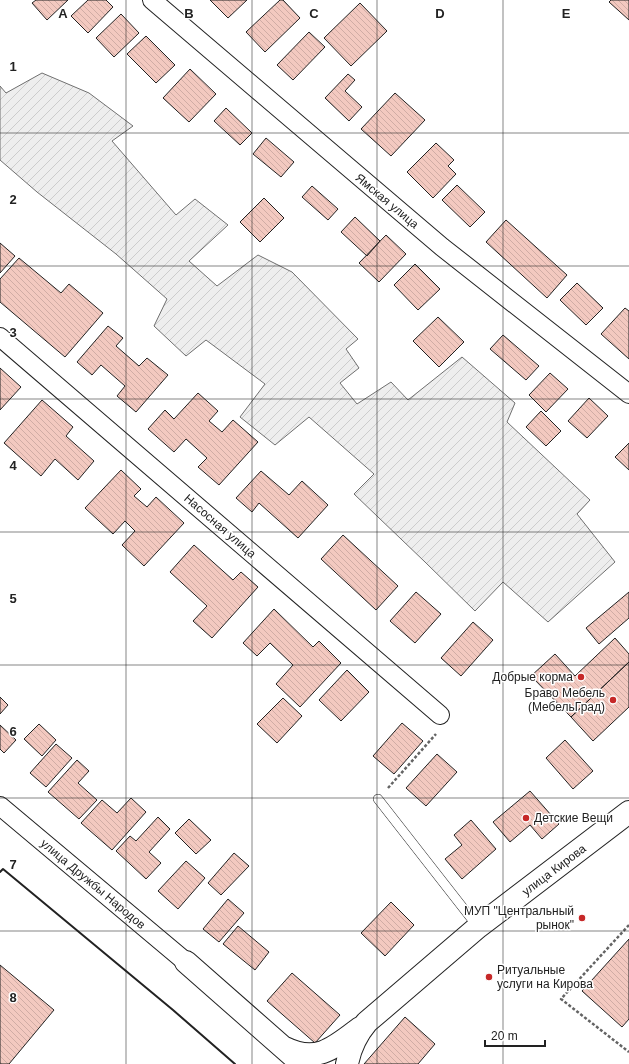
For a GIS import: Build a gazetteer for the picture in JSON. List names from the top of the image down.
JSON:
{
  "streets": {
    "street": [
      "Ямская улица",
      "Насосная улица",
      "улица Кирова",
      "улица Дружбы Народов"
    ]
  },
  "places": [
    "Добрые корма",
    "Браво Мебель (МебельГрад)",
    "Детские Вещи",
    "МУП \"Центральный рынок\"",
    "Ритуальные услуги на Кирова"
  ],
  "scale_bar": "20 m",
  "grid": {
    "columns": [
      "A",
      "B",
      "C",
      "D",
      "E"
    ],
    "rows": [
      "1",
      "2",
      "3",
      "4",
      "5",
      "6",
      "7",
      "8"
    ]
  }
}
